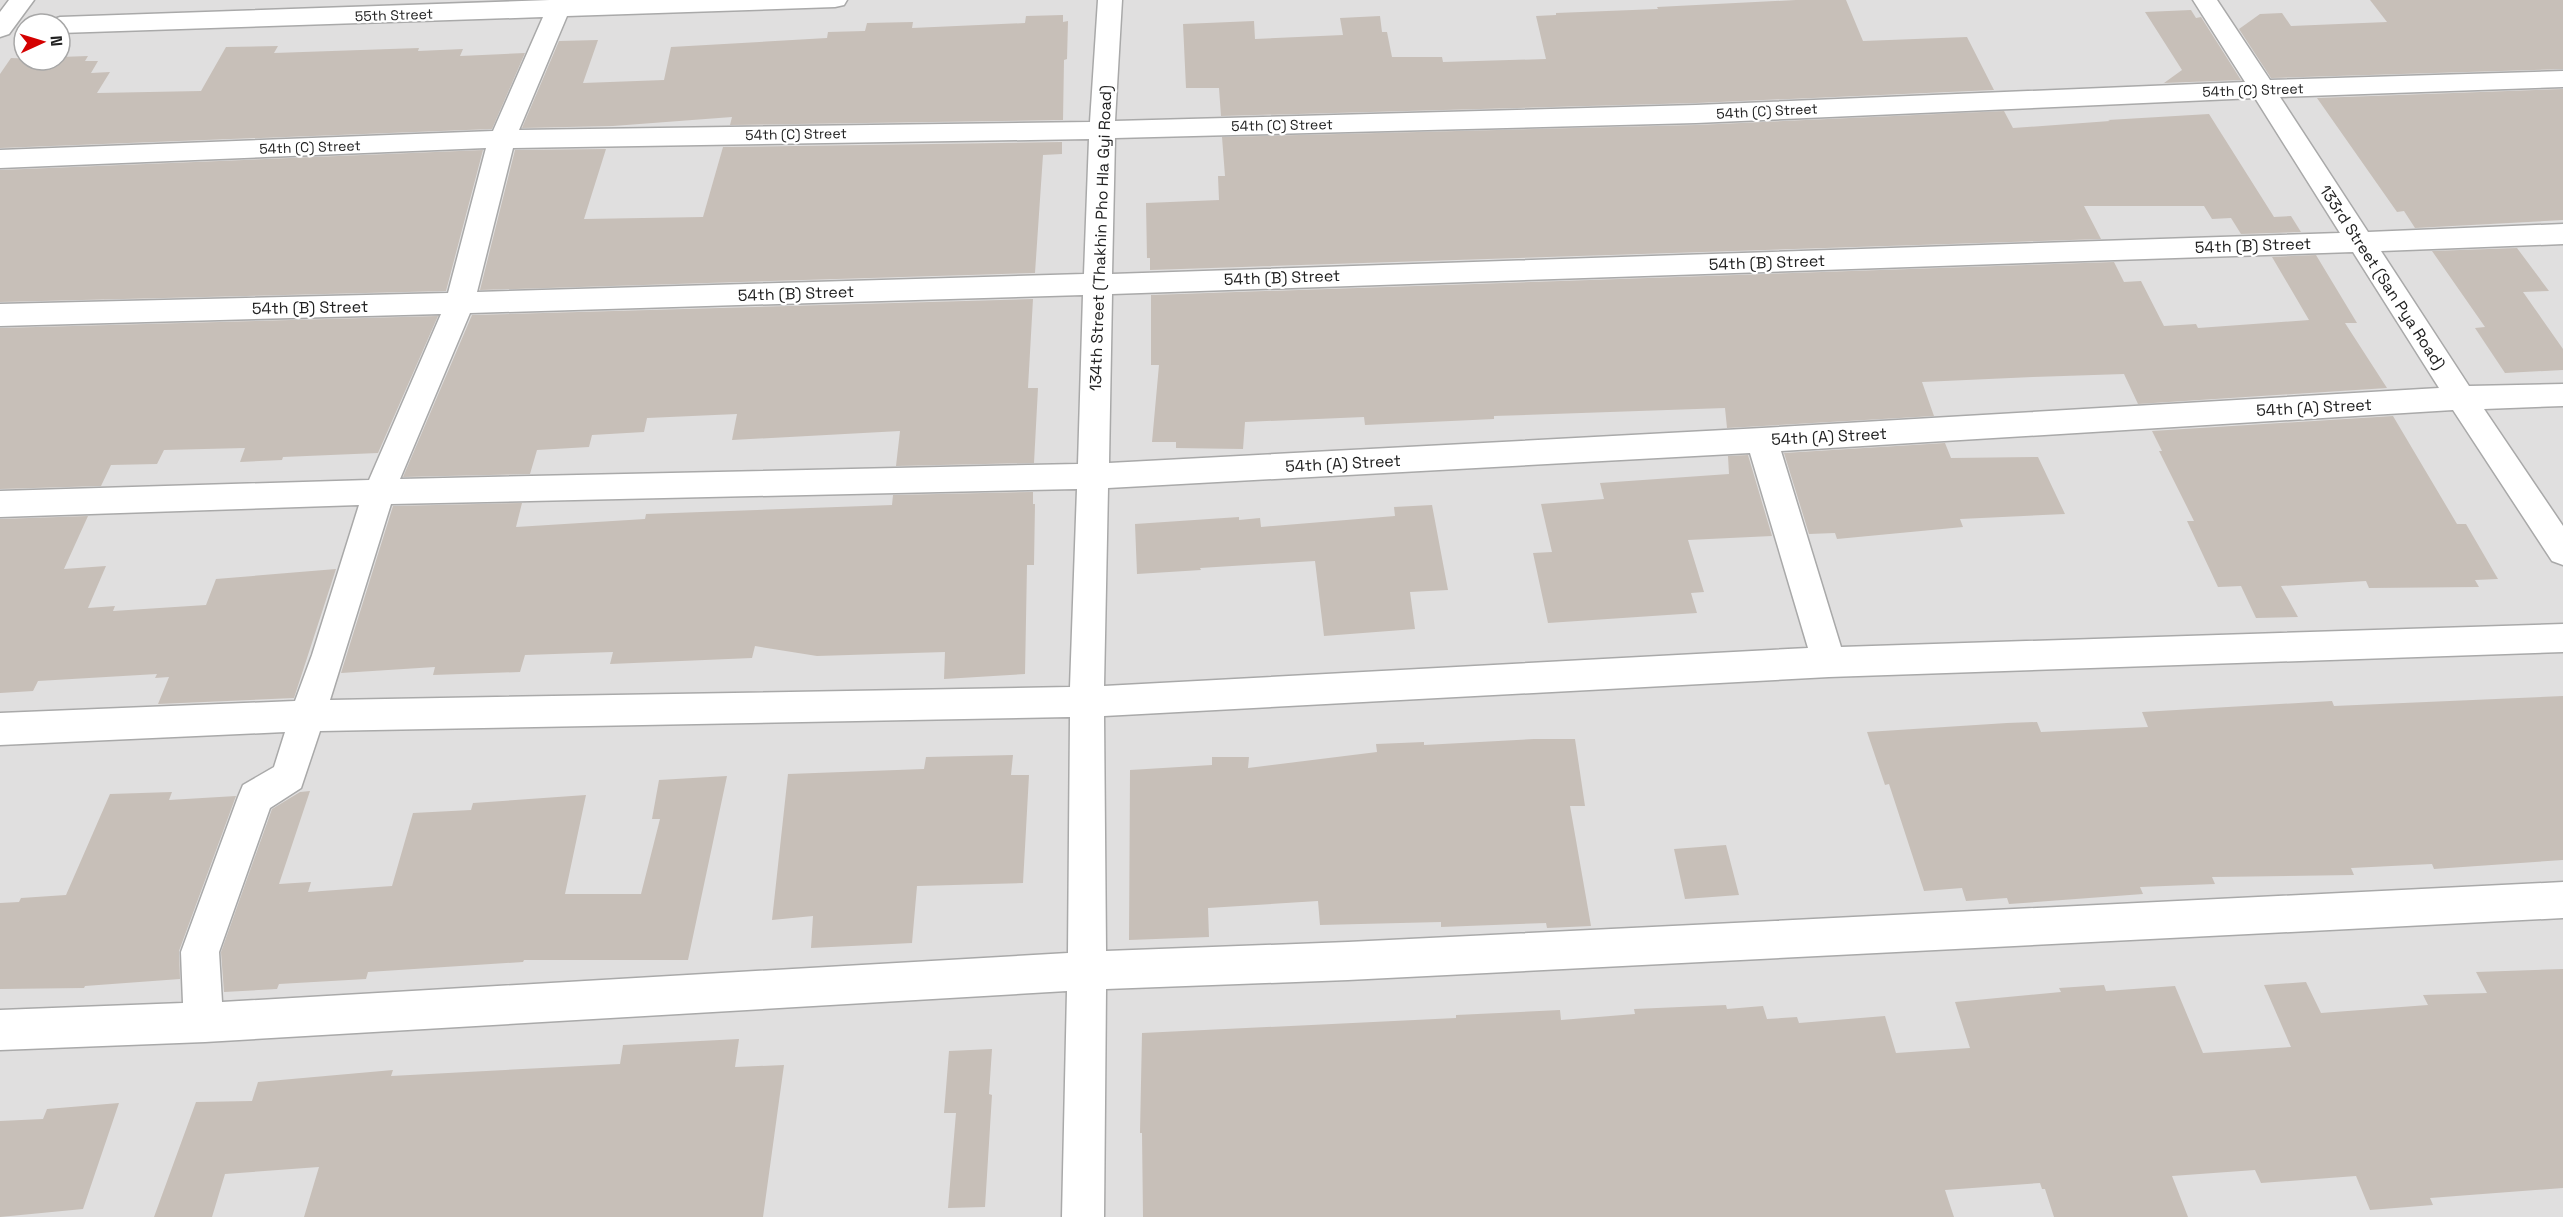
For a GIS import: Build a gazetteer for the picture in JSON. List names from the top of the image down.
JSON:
{
  "streets": {
    "street": [
      "55th Street",
      "54th (C) Street",
      "134th Street (Thakhin Pho Hla Gyi Road)",
      "54th (B) Street",
      "133rd Street (San Pya Road)",
      "54th (A) Street"
    ]
  },
  "crossings": [
    ["54th (C) Street", "134th Street (Thakhin Pho Hla Gyi Road)"],
    ["54th (C) Street", "133rd Street (San Pya Road)"],
    ["134th Street (Thakhin Pho Hla Gyi Road)", "54th (B) Street"],
    ["134th Street (Thakhin Pho Hla Gyi Road)", "54th (A) Street"],
    ["54th (B) Street", "133rd Street (San Pya Road)"],
    ["133rd Street (San Pya Road)", "54th (A) Street"]
  ],
  "north": "right"
}
